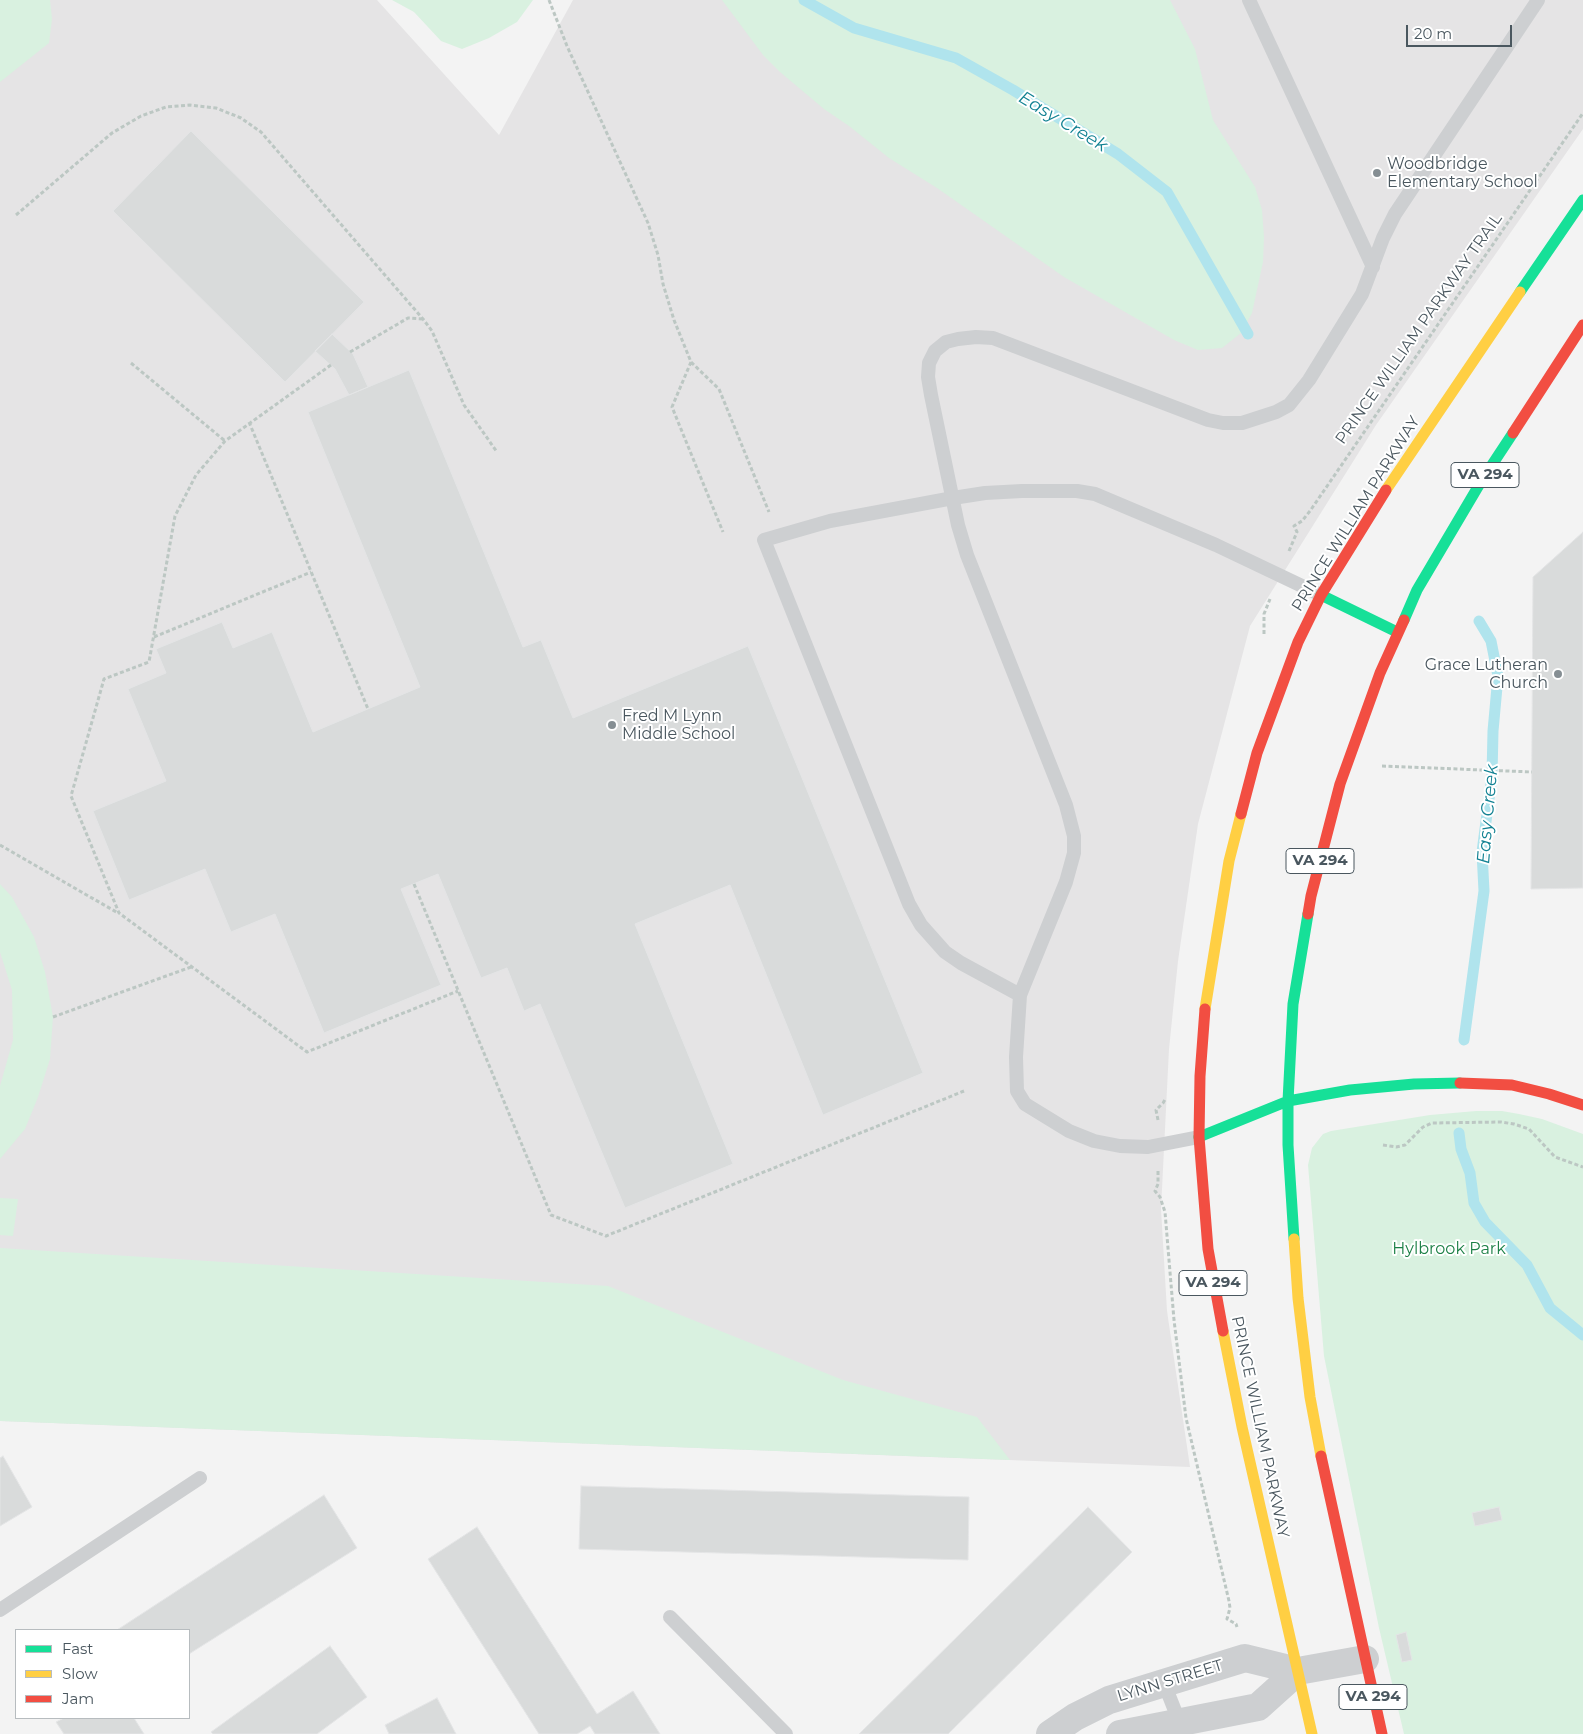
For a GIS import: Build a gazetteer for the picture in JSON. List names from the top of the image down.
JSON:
{
  "streets": {
    "main road": ["VA 294", "PRINCE WILLIAM PARKWAY"],
    "street": ["LYNN STREET"],
    "path": ["PRINCE WILLIAM PARKWAY TRAIL"]
  },
  "crossings": [
    ["VA 294", "LYNN STREET"],
    ["PRINCE WILLIAM PARKWAY", "LYNN STREET"]
  ],
  "water": ["Easy Creek"],
  "parks": ["Hylbrook Park"],
  "places": ["Woodbridge Elementary School", "Grace Lutheran Church", "Fred M Lynn Middle School"],
  "legend": ["Fast", "Slow", "Jam"],
  "scale_bar": "20 m"
}
